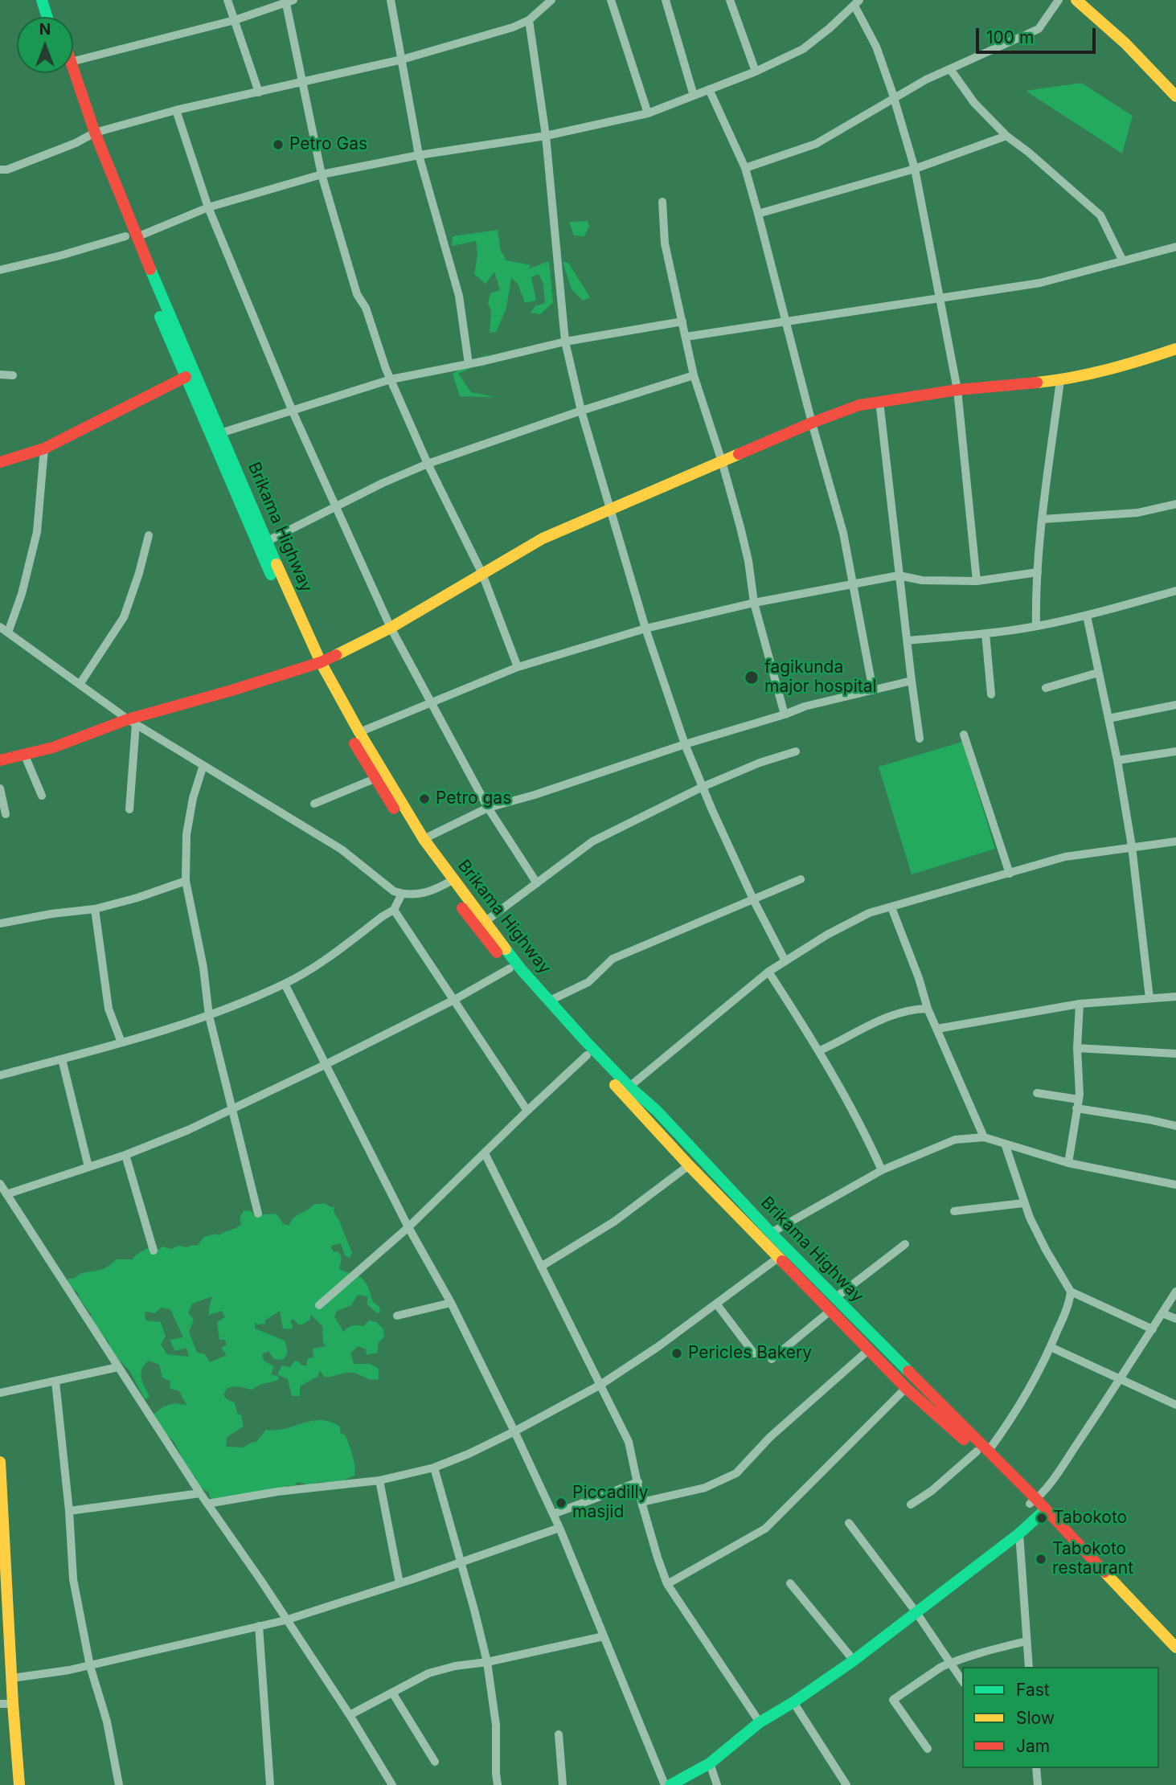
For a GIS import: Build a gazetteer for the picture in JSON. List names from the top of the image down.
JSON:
{
  "streets": {
    "main road": ["Brikama Highway"]
  },
  "places": [
    "Petro Gas",
    "fagikunda major hospital",
    "Petro gas",
    "Pericles Bakery",
    "Piccadilly masjid",
    "Tabokoto",
    "Tabokoto restaurant"
  ],
  "legend": ["Fast", "Slow", "Jam"],
  "scale_bar": "100 m",
  "north": "top"
}
